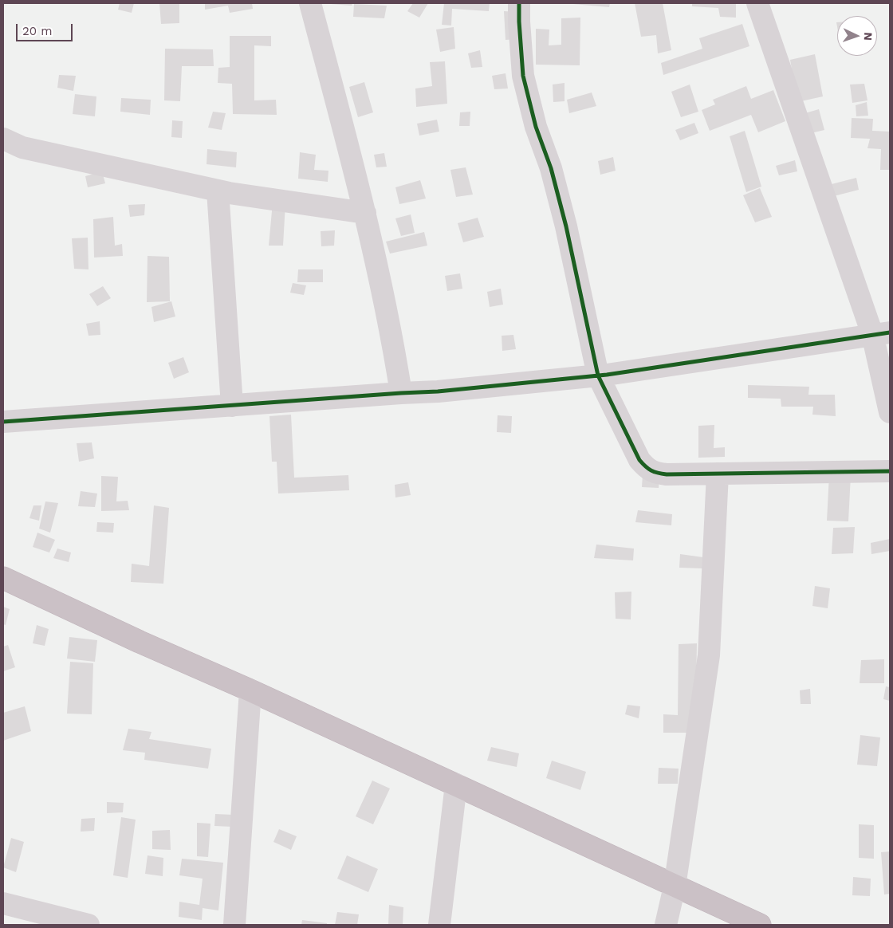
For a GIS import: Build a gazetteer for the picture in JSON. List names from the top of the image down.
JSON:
{
  "scale_bar": "20 m",
  "north": "right"
}
